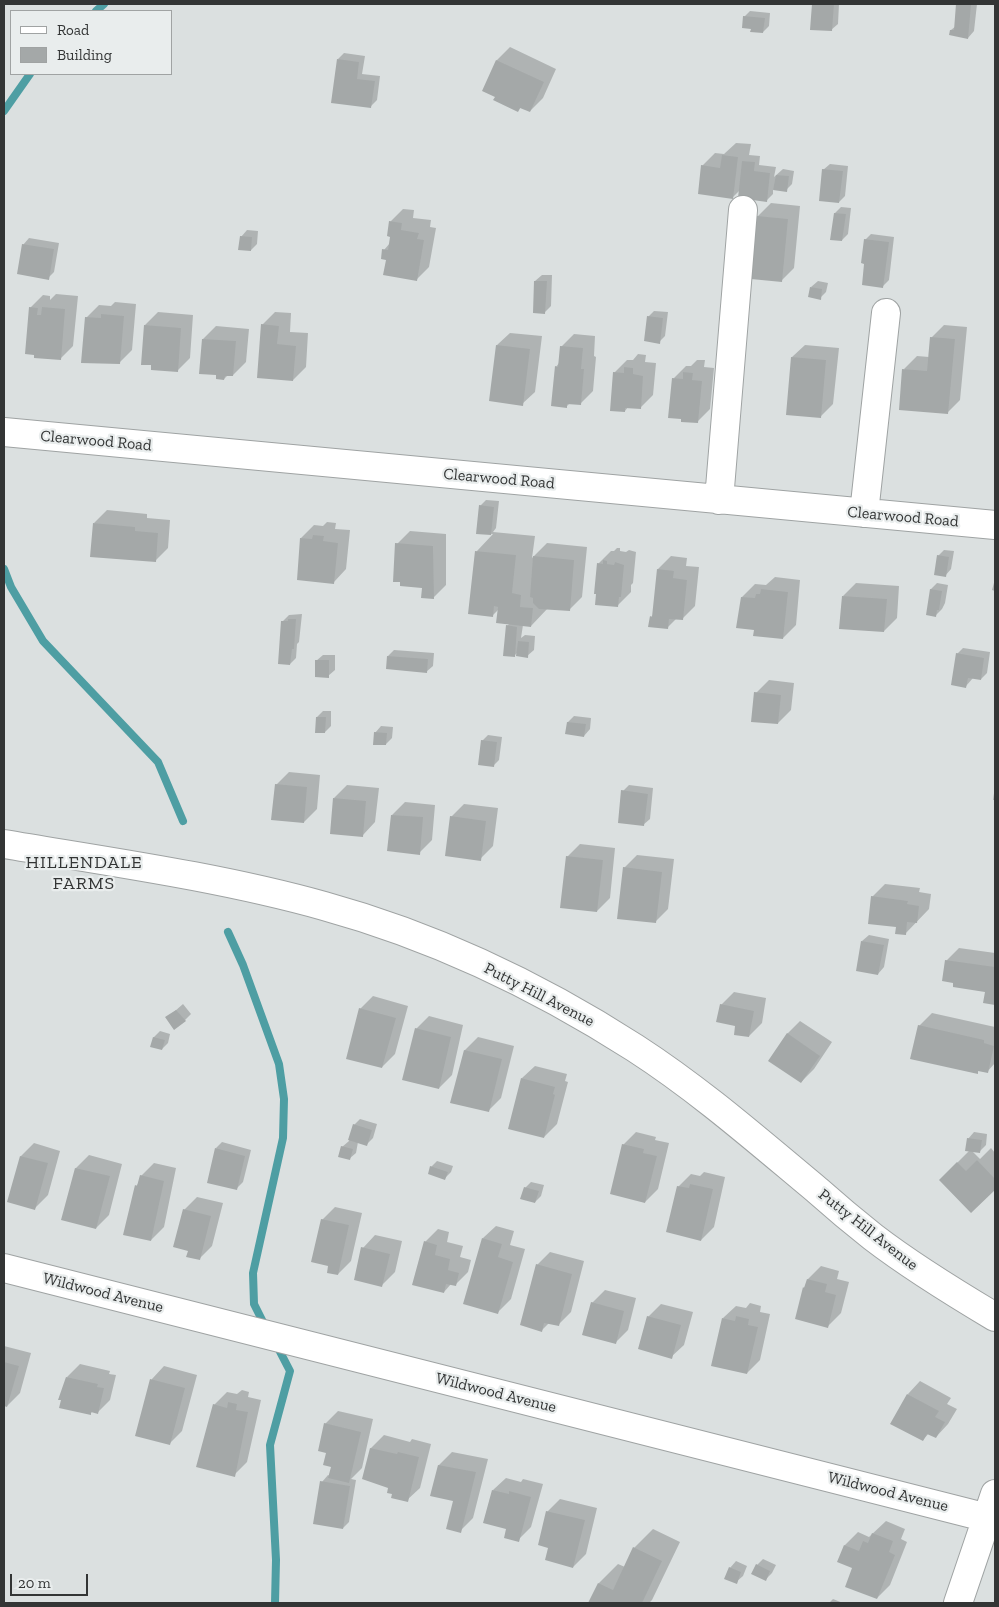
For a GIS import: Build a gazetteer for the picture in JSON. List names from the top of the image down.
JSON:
{
  "streets": {
    "street": ["Clearwood Road", "Putty Hill Avenue", "Wildwood Avenue"]
  },
  "districts": ["HILLENDALE FARMS"],
  "legend": ["Road", "Building"],
  "scale_bar": "20 m"
}
